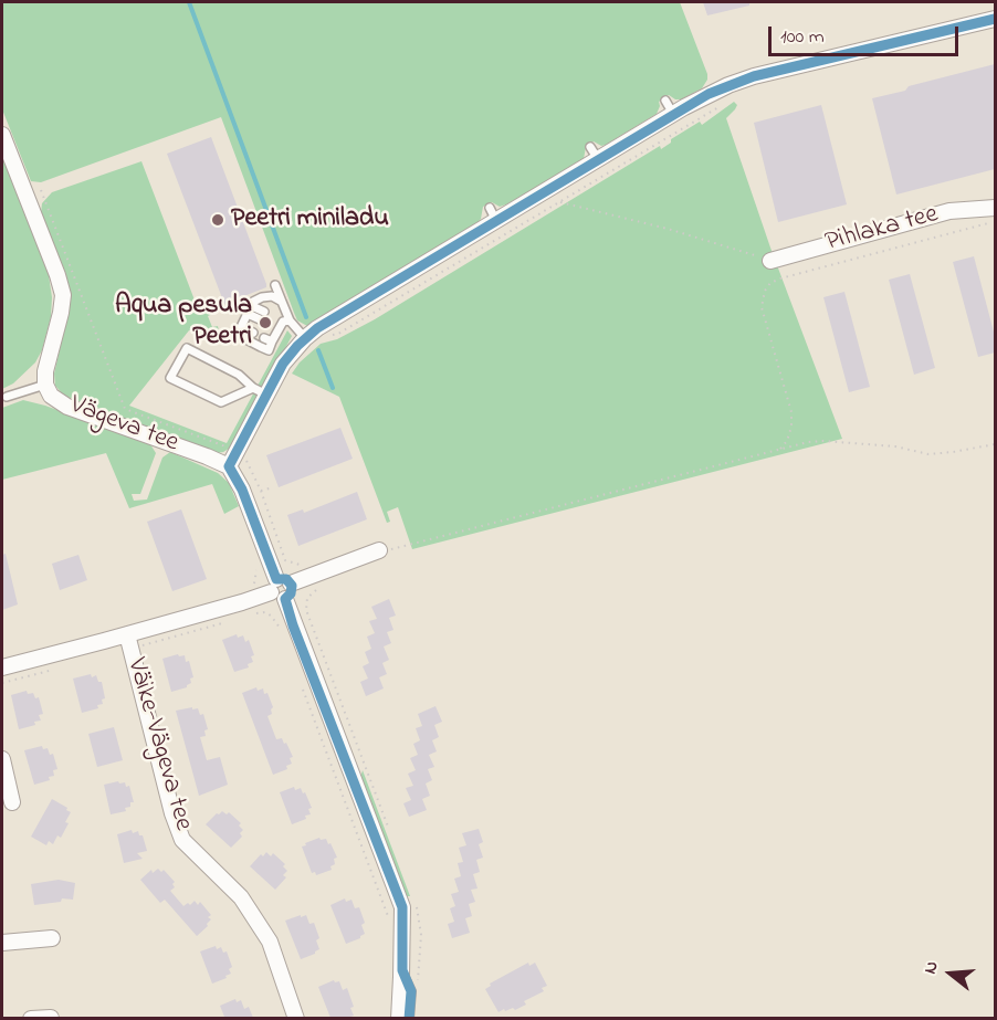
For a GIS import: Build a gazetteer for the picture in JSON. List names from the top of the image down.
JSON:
{
  "streets": {
    "street": ["Pihlaka tee", "Vägeva tee", "Väike-Vägeva tee"]
  },
  "places": ["Peetri miniladu", "Aqua pesula Peetri"],
  "scale_bar": "100 m",
  "north": "left"
}
